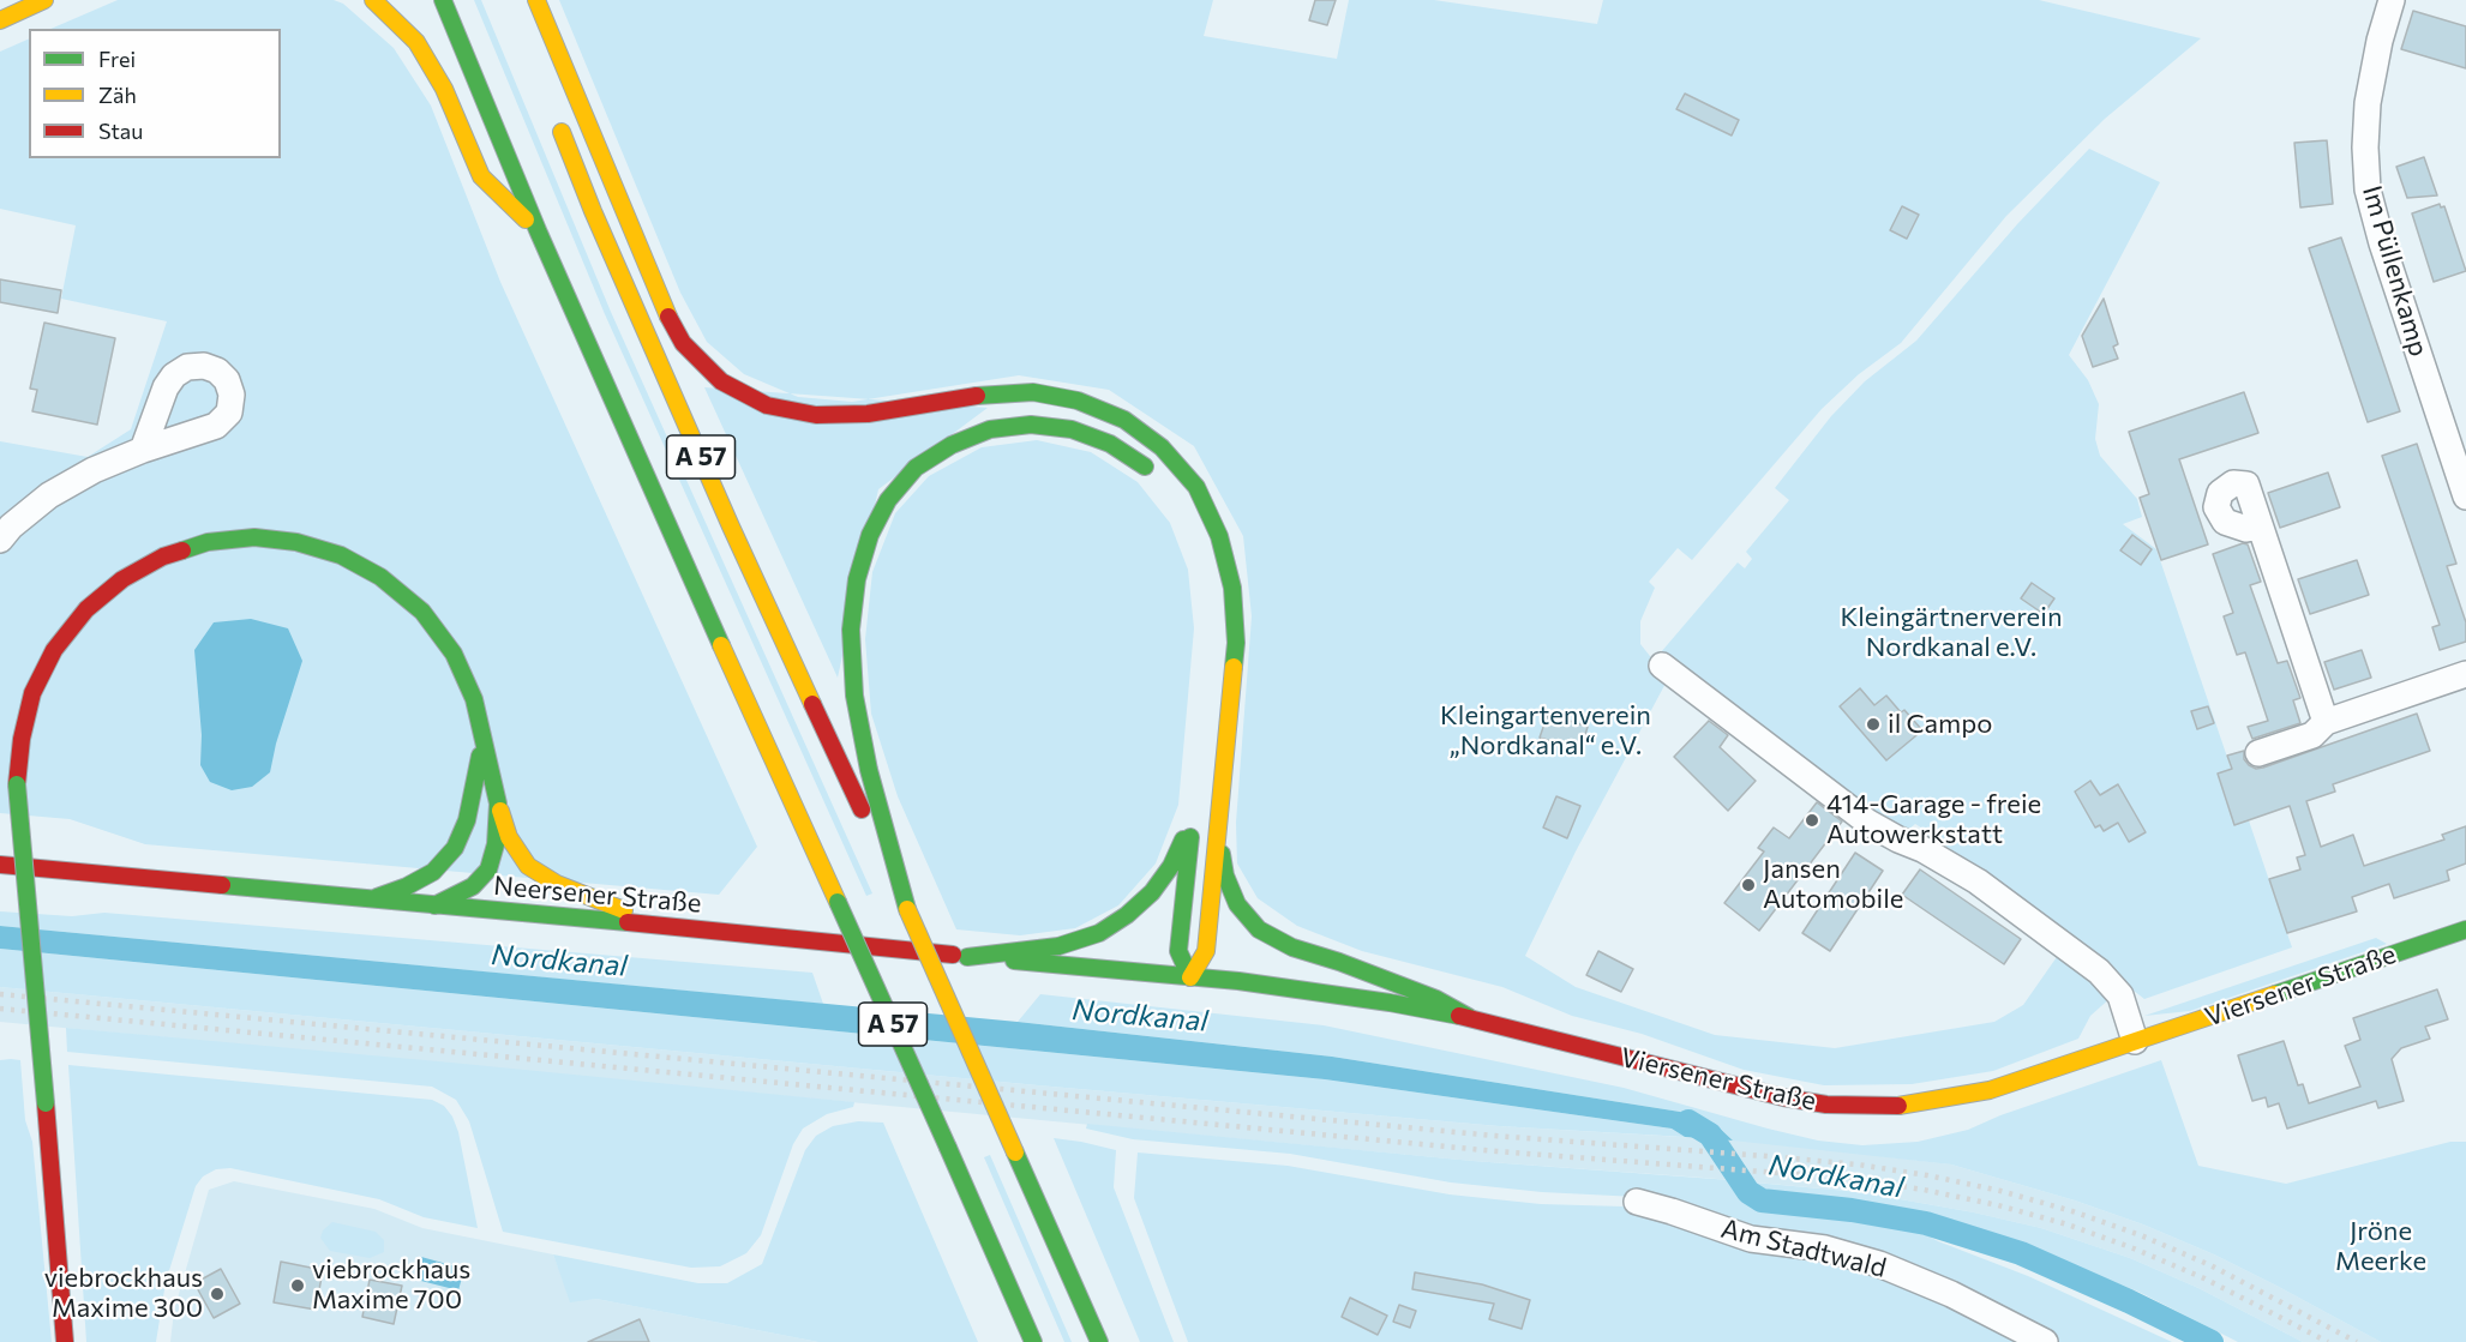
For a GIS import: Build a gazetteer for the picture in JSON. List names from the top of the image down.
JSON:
{
  "streets": {
    "main road": ["A 57", "Neersener Straße", "Viersener Straße"],
    "street": ["Im Püllenkamp", "Am Stadtwald"]
  },
  "crossings": [
    ["Neersener Straße", "Viersener Straße"]
  ],
  "water": ["Nordkanal"],
  "parks": ["Kleingärtnerverein Nordkanal e.V.", "Kleingartenverein „Nordkanal“ e.V.", "Jröne Meerke"],
  "places": [
    "il Campo",
    "414-Garage - freie Autowerkstatt",
    "Jansen Automobile",
    "viebrockhaus Maxime 700",
    "viebrockhaus Maxime 300"
  ],
  "legend": ["Frei", "Zäh", "Stau"]
}
